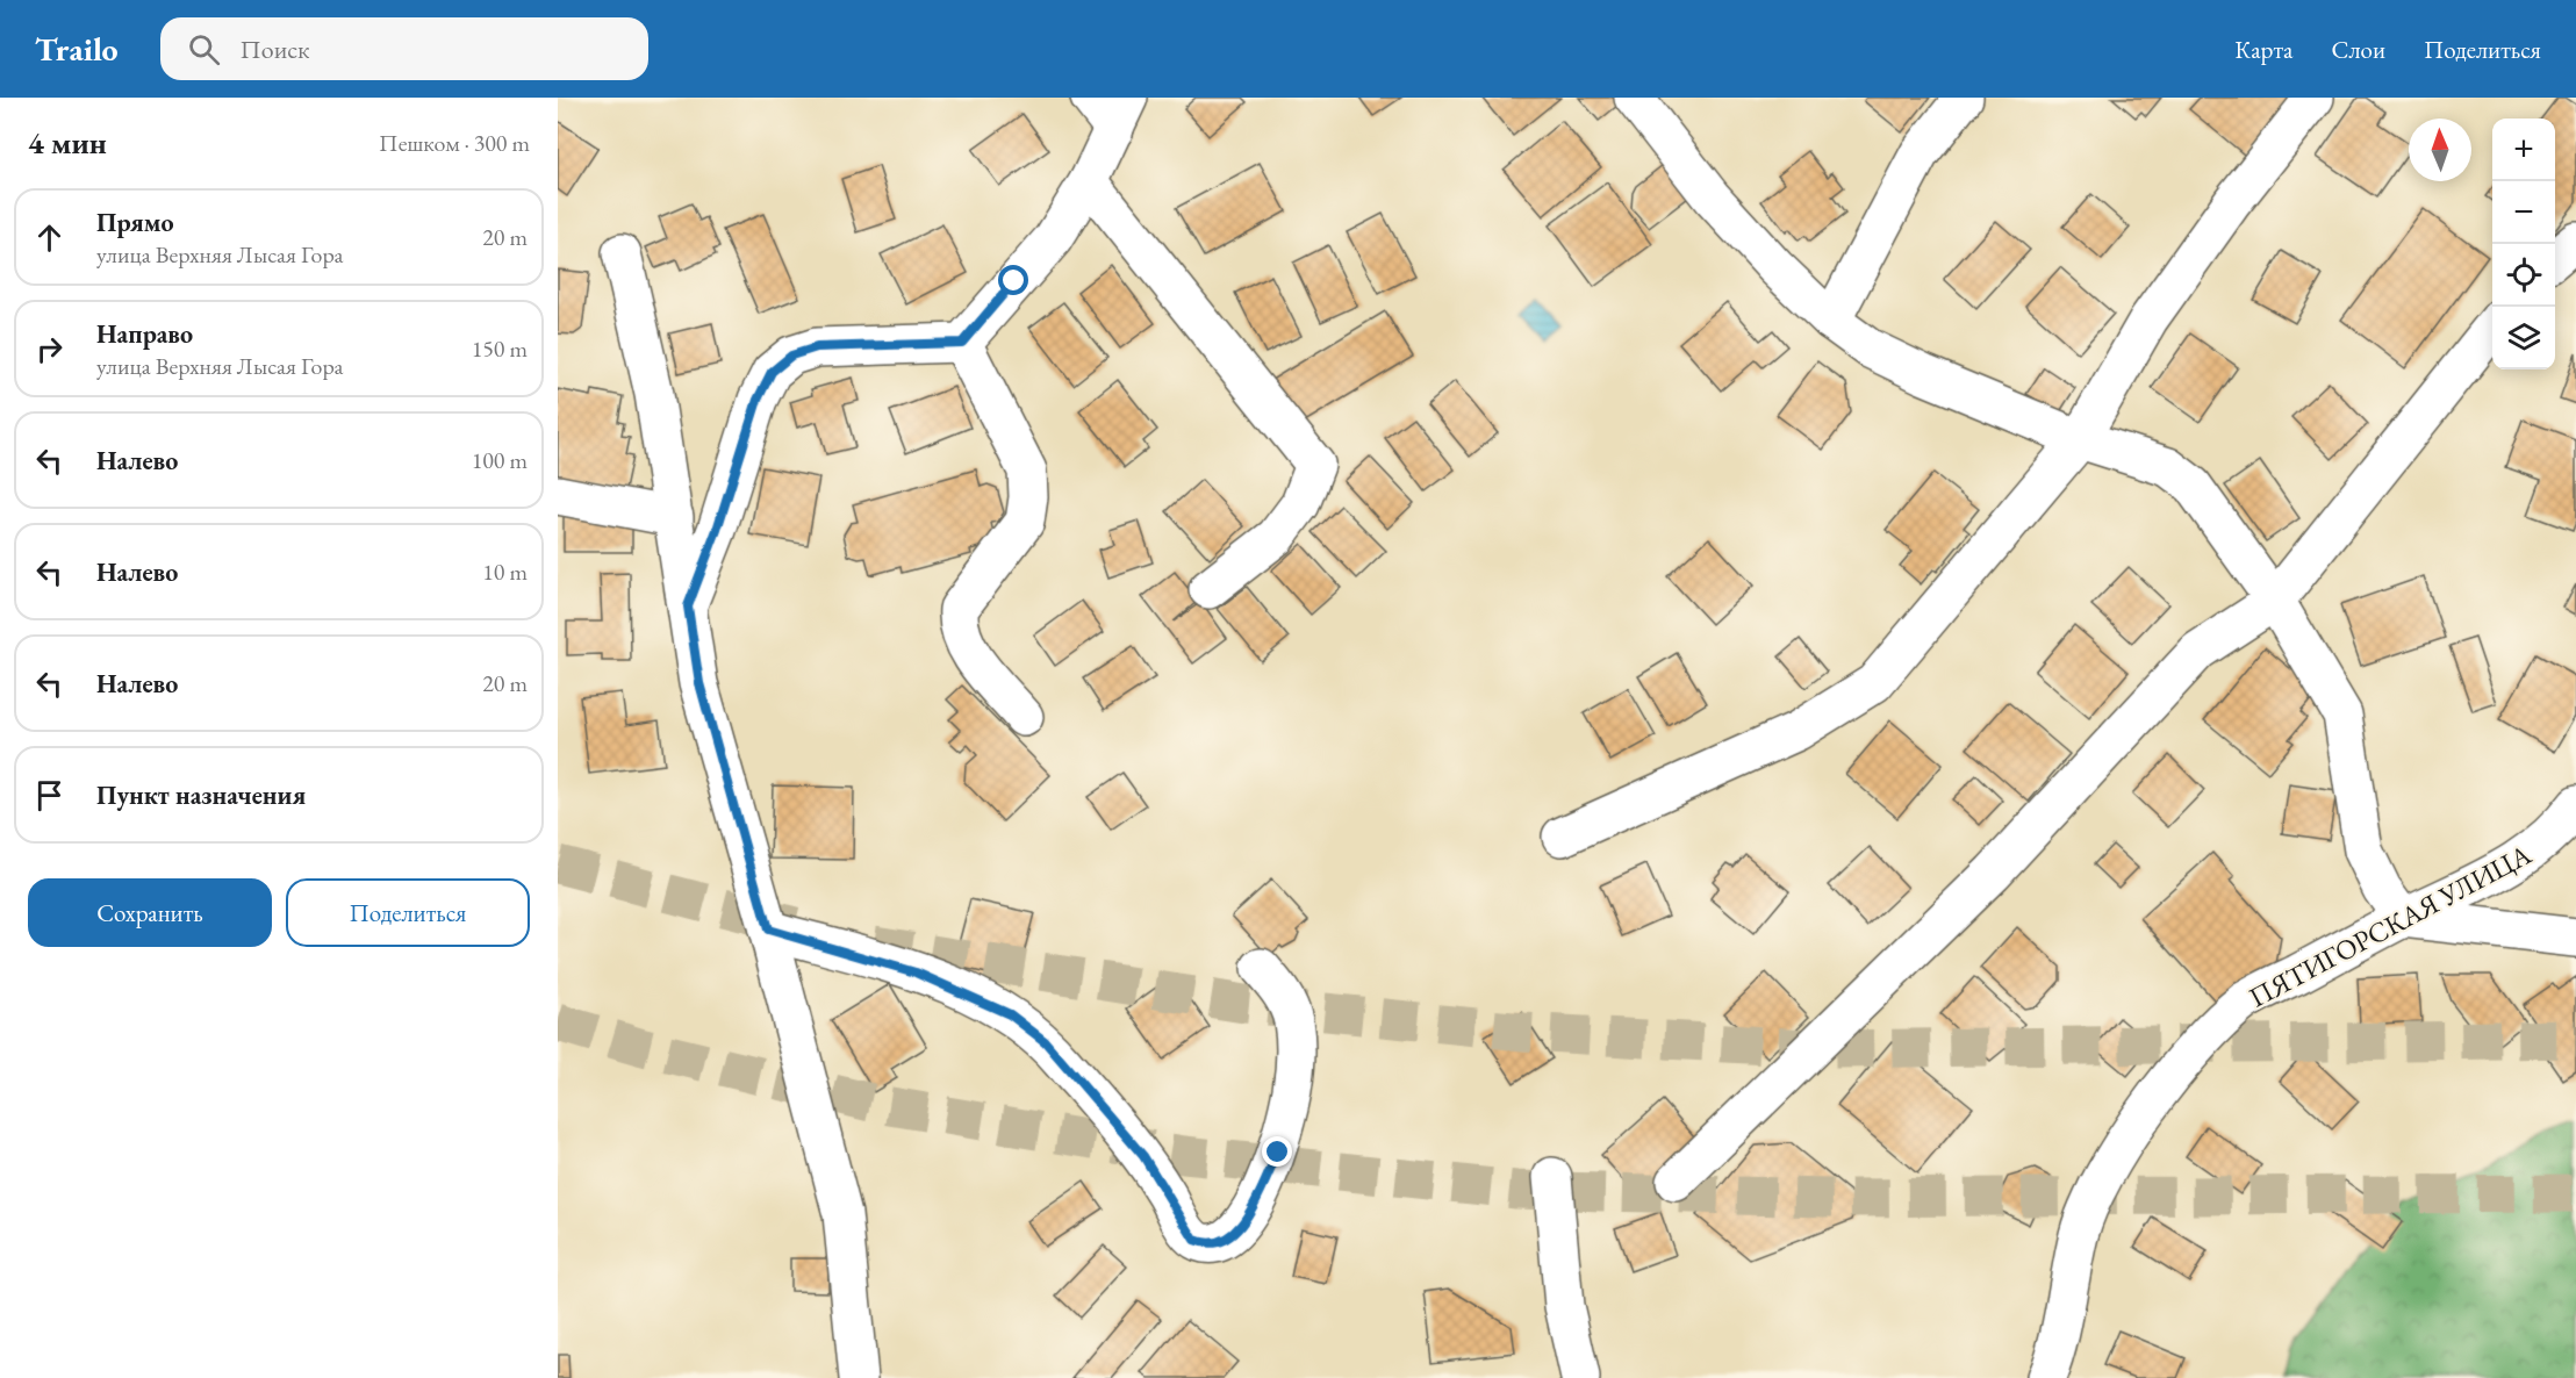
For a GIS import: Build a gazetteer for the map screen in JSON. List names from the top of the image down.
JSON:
{
  "streets": {
    "street": ["ПЯТИГОРСКАЯ УЛИЦА"]
  },
  "north": "top",
  "page": {
    "header": "Trailo",
    "search": "Поиск",
    "nav": ["Карта", "Слои", "Поделиться"],
    "heading": ["4 мин", "Пешком · 300 m"],
    "map_buttons": ["+", "−"],
    "list": [
      ["Прямо", "улица Верхняя Лысая Гора", "20 m"],
      ["Направо", "улица Верхняя Лысая Гора", "150 m"],
      ["Налево", "100 m"],
      ["Налево", "10 m"],
      ["Налево", "20 m"],
      "Пункт назначения"
    ],
    "buttons": ["Сохранить", "Поделиться"]
  }
}
